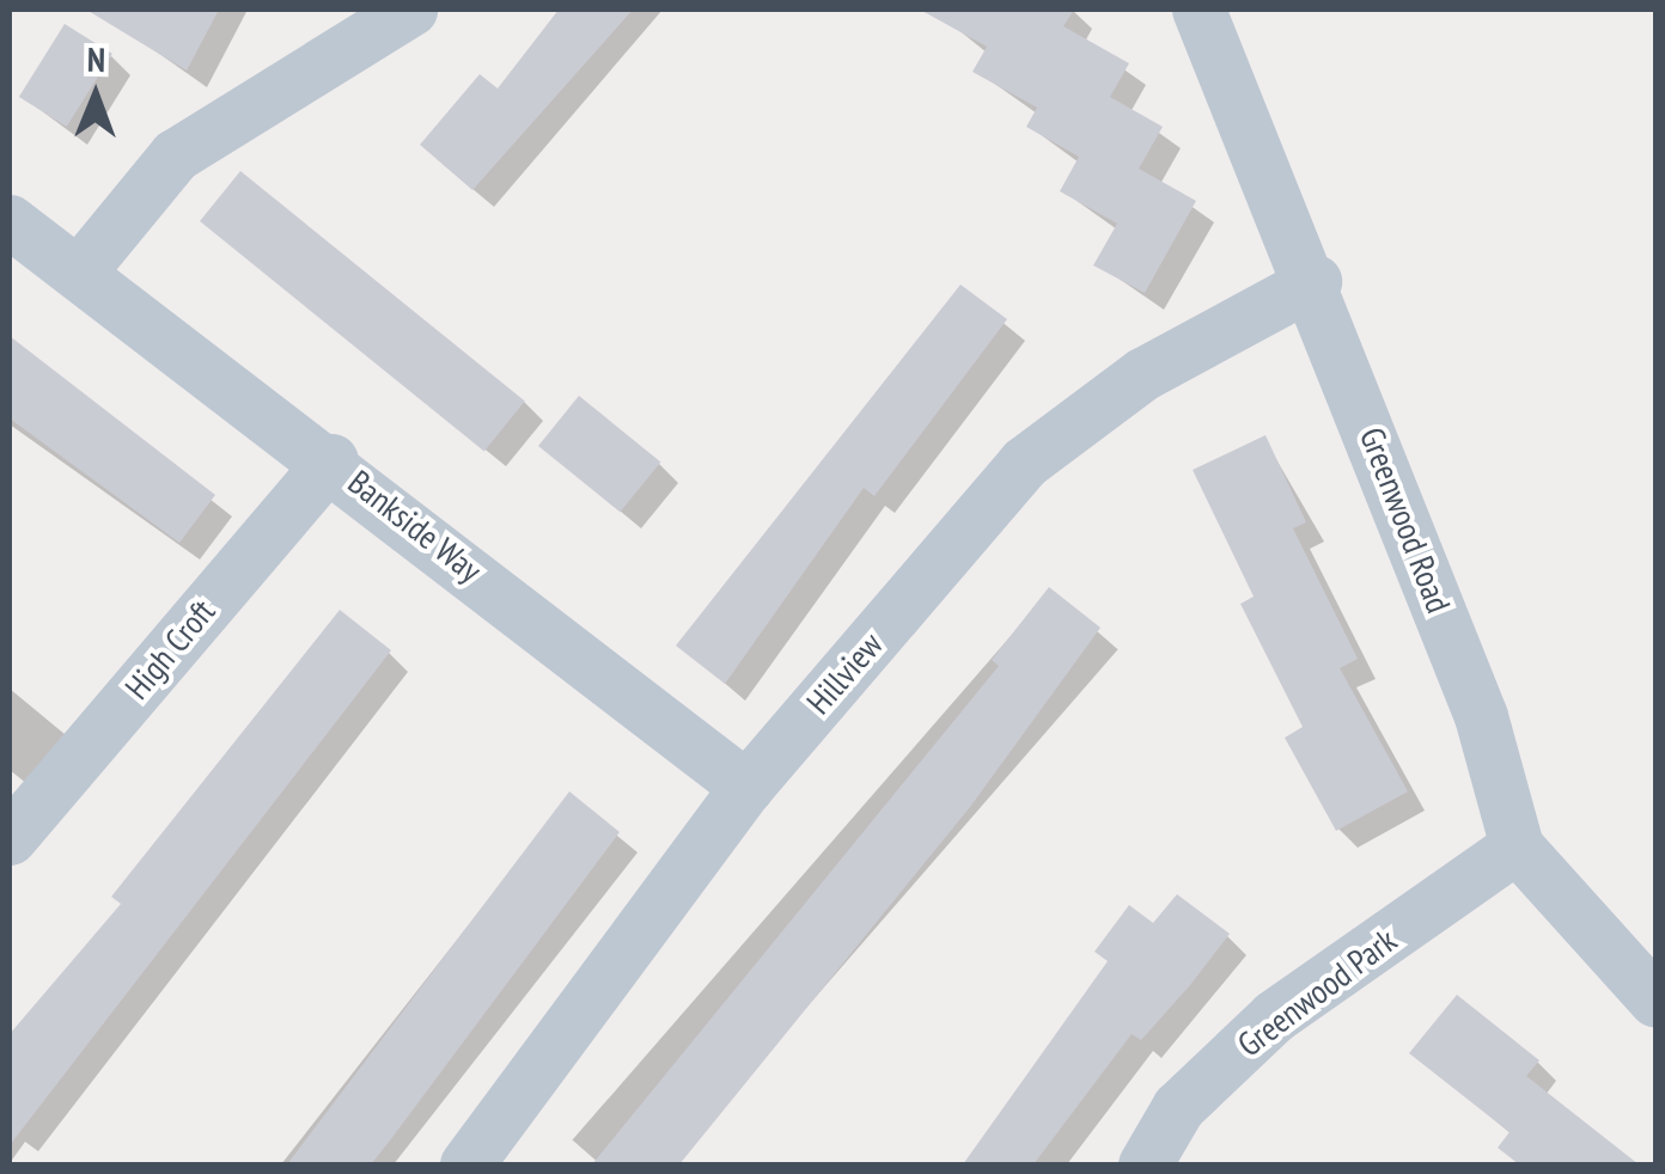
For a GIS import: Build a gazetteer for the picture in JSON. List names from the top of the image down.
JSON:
{
  "streets": {
    "street": [
      "Greenwood Road",
      "Bankside Way",
      "High Croft",
      "Hillview",
      "Greenwood Park"
    ]
  },
  "crossings": [
    ["Greenwood Road", "Hillview"],
    ["Greenwood Road", "Greenwood Park"],
    ["Bankside Way", "High Croft"],
    ["Bankside Way", "Hillview"]
  ],
  "north": "top"
}
